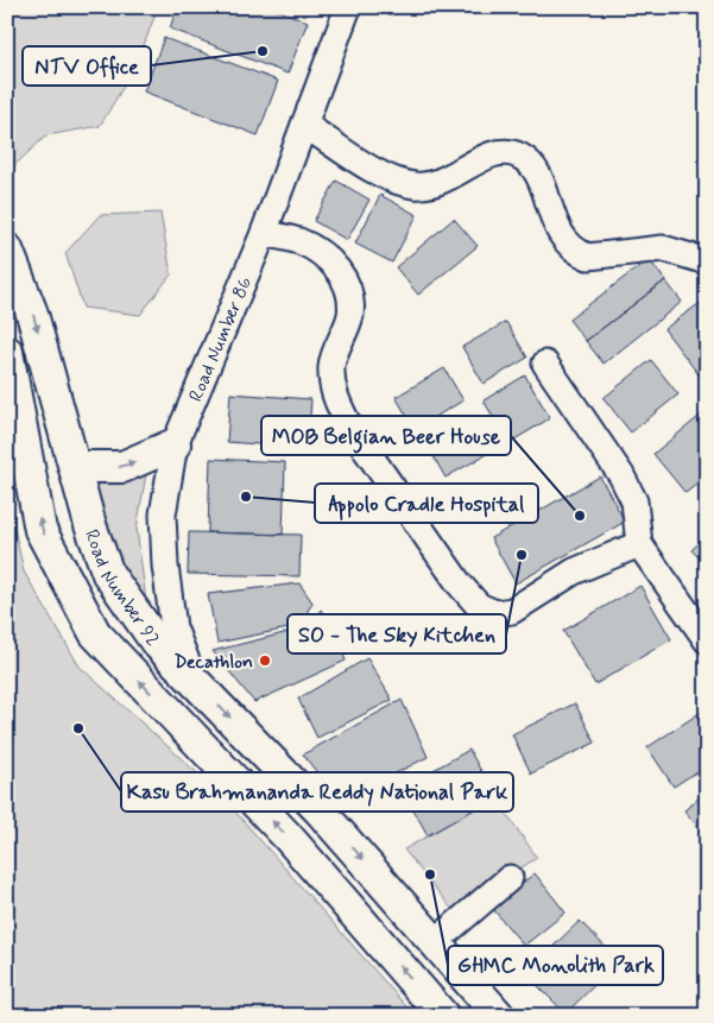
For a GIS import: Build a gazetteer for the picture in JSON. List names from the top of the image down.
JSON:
{
  "streets": {
    "main road": ["Road Number 92"],
    "street": ["Road Number 86"]
  },
  "crossings": [
    ["Road Number 86", "Road Number 92"]
  ],
  "places": [
    "NTV Office",
    "Appolo Cradle Hospital",
    "MOB Belgian Beer House",
    "SO - The Sky Kitchen",
    "Decathlon",
    "Kasu Brahmananda Reddy National Park",
    "GHMC Monolith Park"
  ]
}
